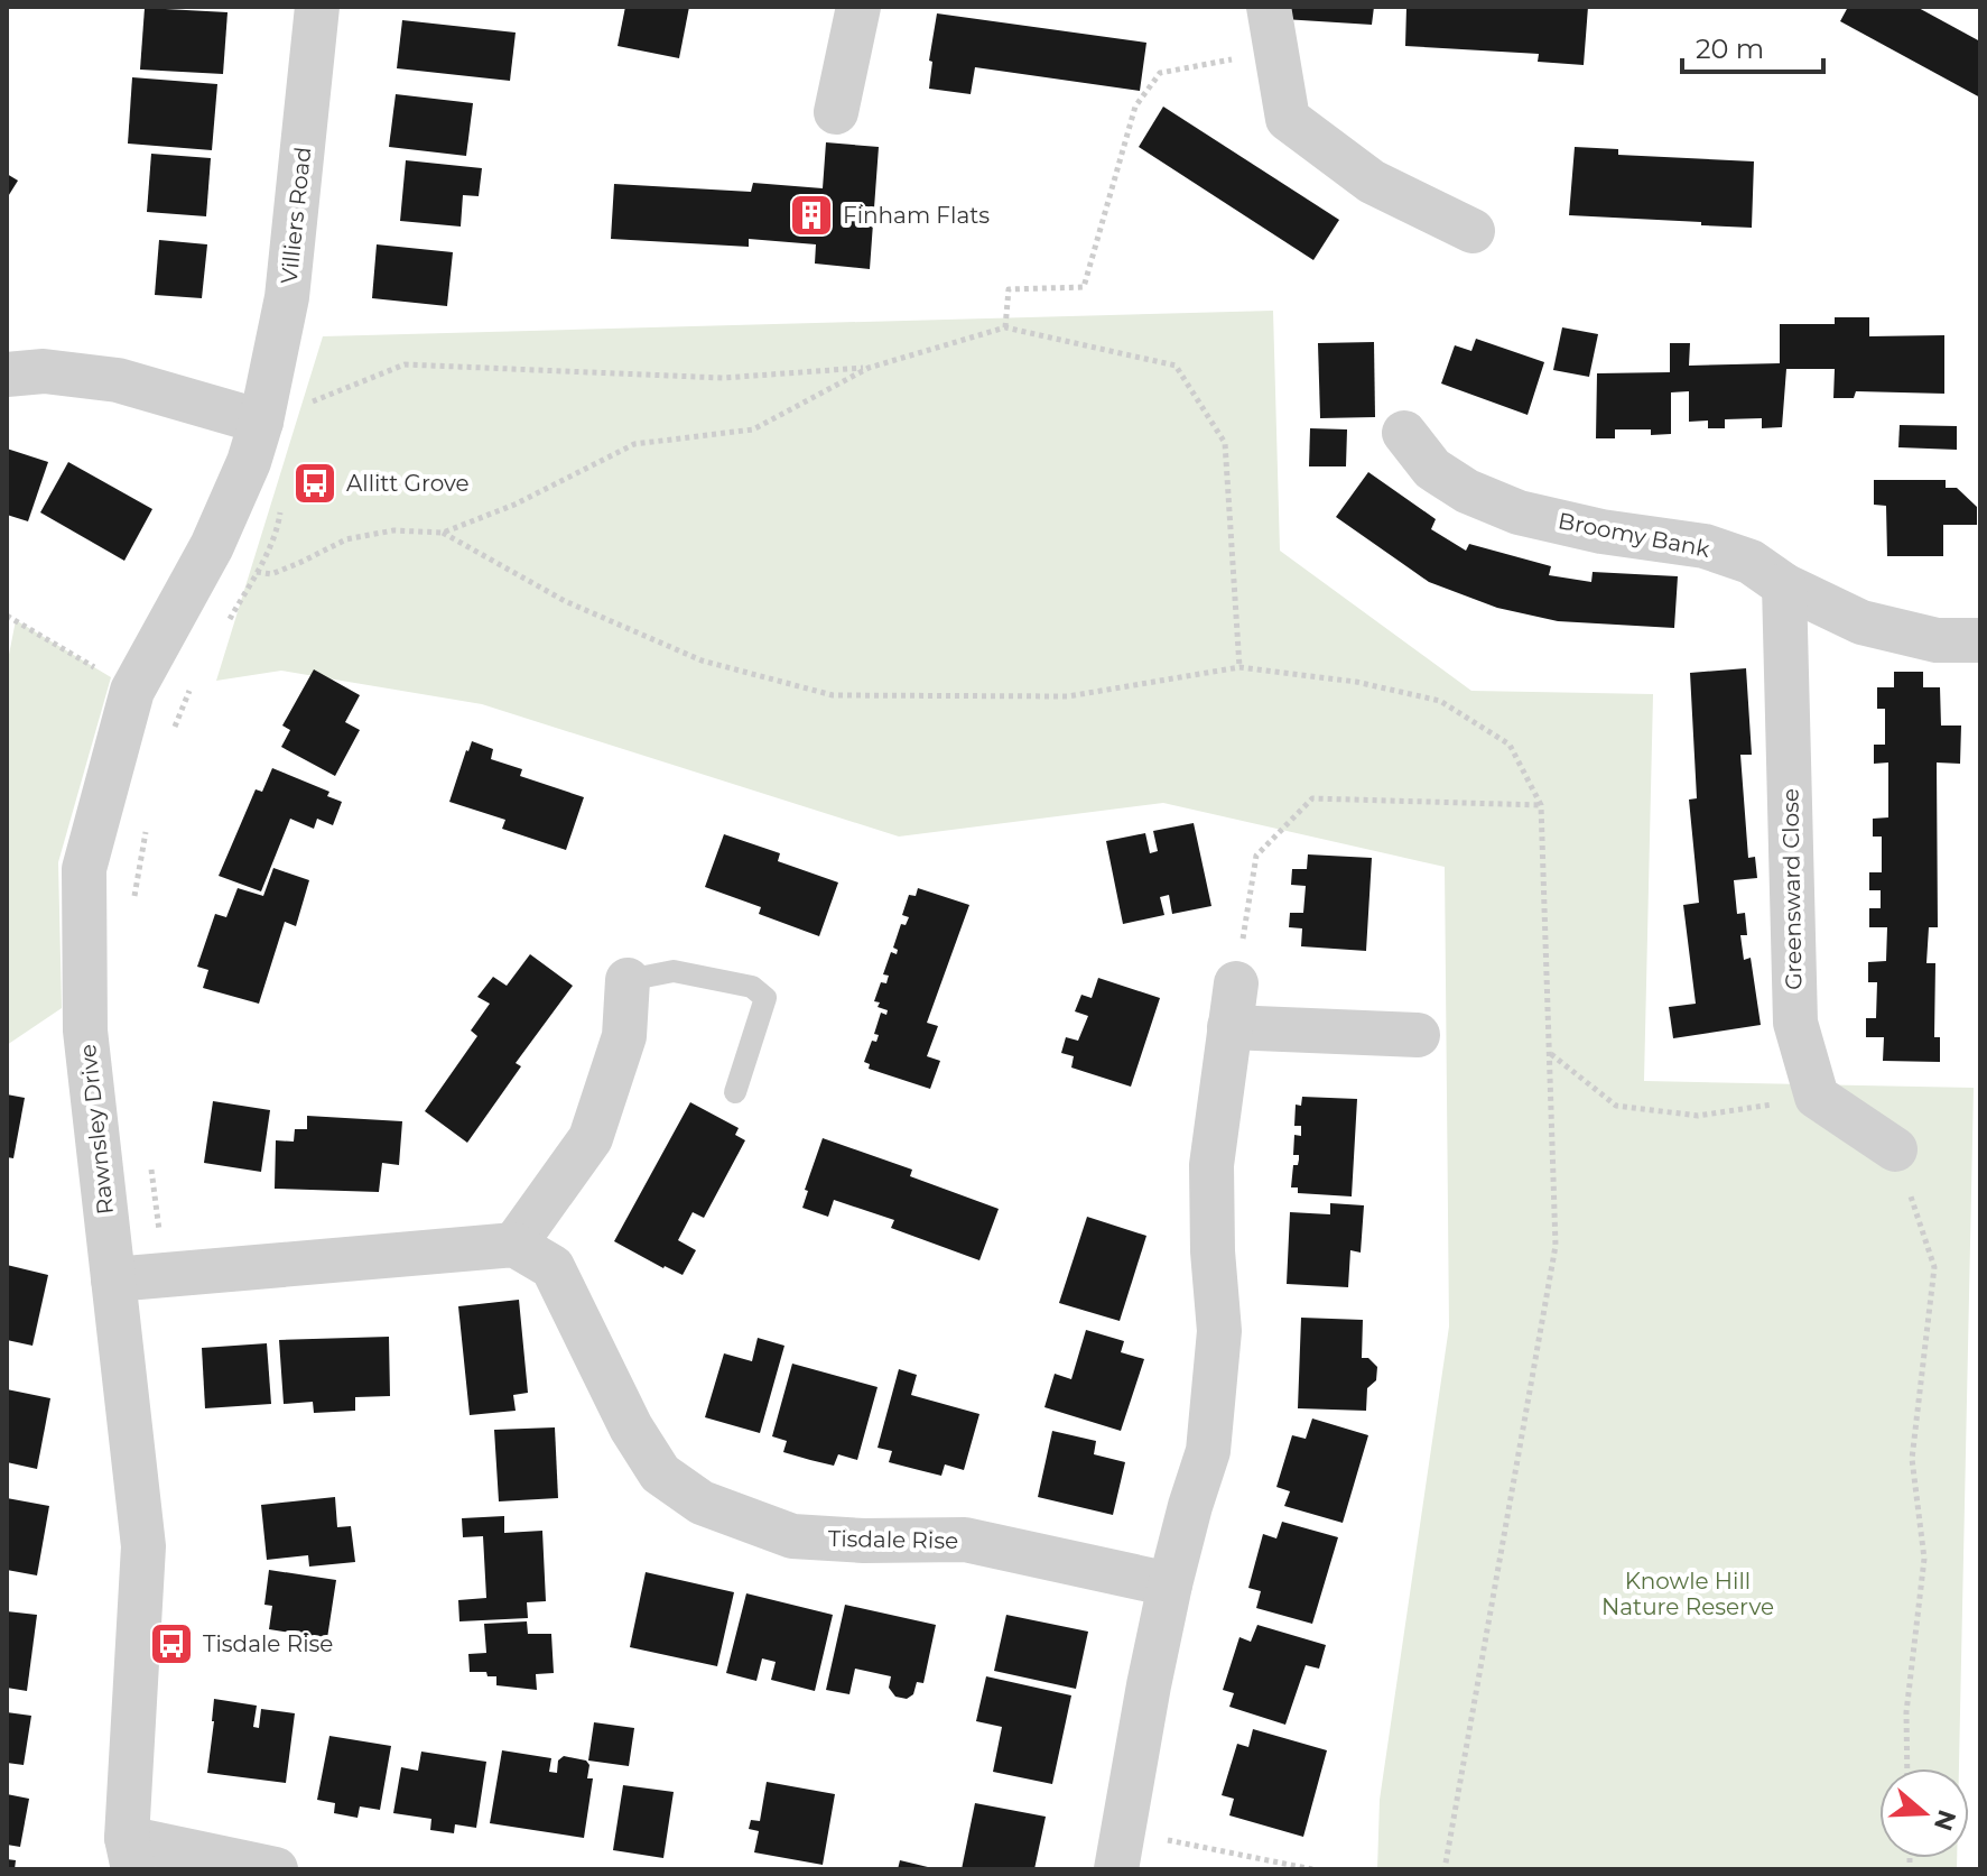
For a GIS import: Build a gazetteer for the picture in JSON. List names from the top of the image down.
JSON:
{
  "streets": {
    "street": [
      "Villiers Road",
      "Broomy Bank",
      "Greensward Close",
      "Rawnsley Drive",
      "Tisdale Rise"
    ]
  },
  "crossings": [
    ["Villiers Road", "Rawnsley Drive"],
    ["Broomy Bank", "Greensward Close"]
  ],
  "parks": ["Knowle Hill Nature Reserve"],
  "places": {
    "building": ["Finham Flats"],
    "bus stop": ["Allitt Grove", "Tisdale Rise"]
  },
  "scale_bar": "20 m",
  "north": "right"
}
